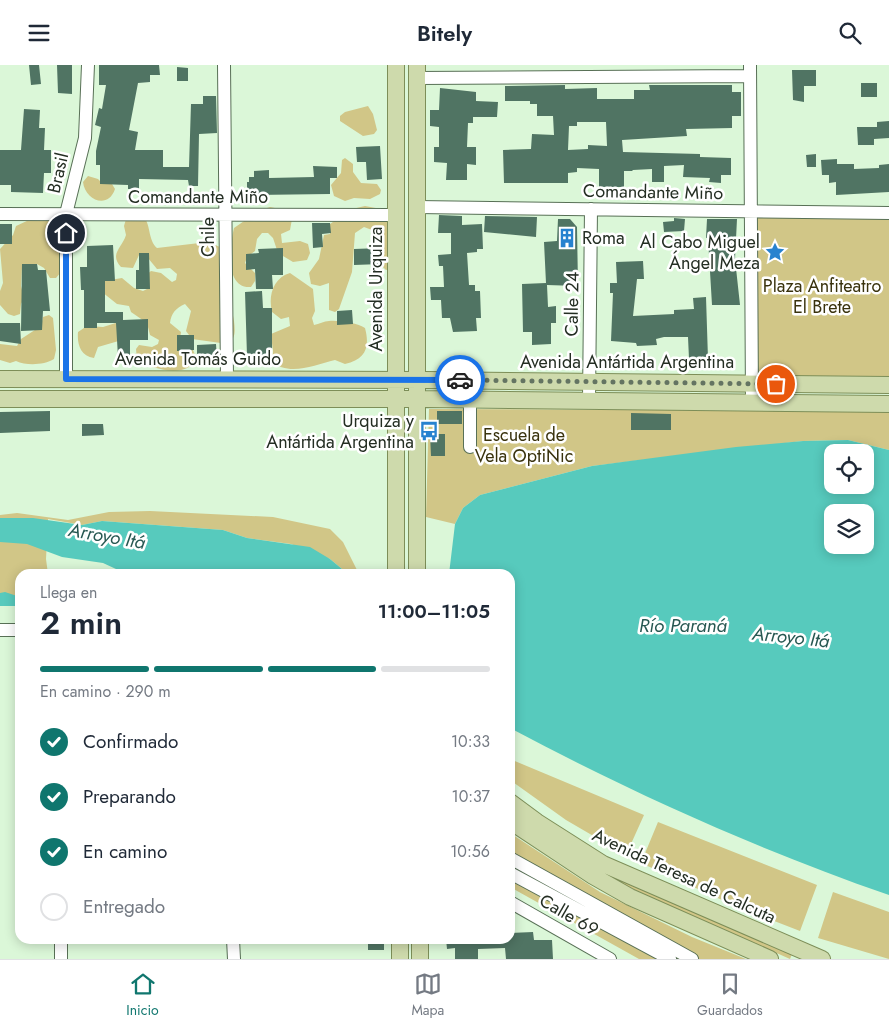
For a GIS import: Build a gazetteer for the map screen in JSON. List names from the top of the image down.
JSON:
{
  "streets": {
    "main road": [
      "Avenida Urquiza",
      "Avenida Tomás Guido",
      "Avenida Antártida Argentina",
      "Avenida Teresa de Calcuta"
    ],
    "street": [
      "Brasil",
      "Comandante Miño",
      "Chile",
      "Calle 24",
      "Calle 69"
    ]
  },
  "crossings": [
    ["Brasil", "Comandante Miño"],
    ["Brasil", "Avenida Tomás Guido"],
    ["Comandante Miño", "Chile"],
    ["Comandante Miño", "Avenida Urquiza"],
    ["Comandante Miño", "Calle 24"],
    ["Chile", "Avenida Tomás Guido"],
    ["Avenida Urquiza", "Avenida Tomás Guido"],
    ["Avenida Urquiza", "Avenida Antártida Argentina"],
    ["Calle 24", "Avenida Antártida Argentina"],
    ["Avenida Tomás Guido", "Avenida Antártida Argentina"]
  ],
  "water": ["Arroyo Itá", "Río Paraná"],
  "parks": ["Plaza Anfiteatro El Brete", "Escuela de Vela OptiNic"],
  "places": {
    "building": ["Roma"],
    "place": ["Al Cabo Miguel Ángel Meza"],
    "bus stop": ["Urquiza y Antártida Argentina"]
  },
  "page": {
    "header": "Bitely",
    "heading": ["2 min", "Llega en", "11:00–11:05"],
    "bar": "En camino · 290 m",
    "list": [
      ["Confirmado", "10:33"],
      ["Preparando", "10:37"],
      ["En camino", "10:56"],
      "Entregado"
    ],
    "tabs": ["Inicio", "Mapa", "Guardados"]
  }
}
